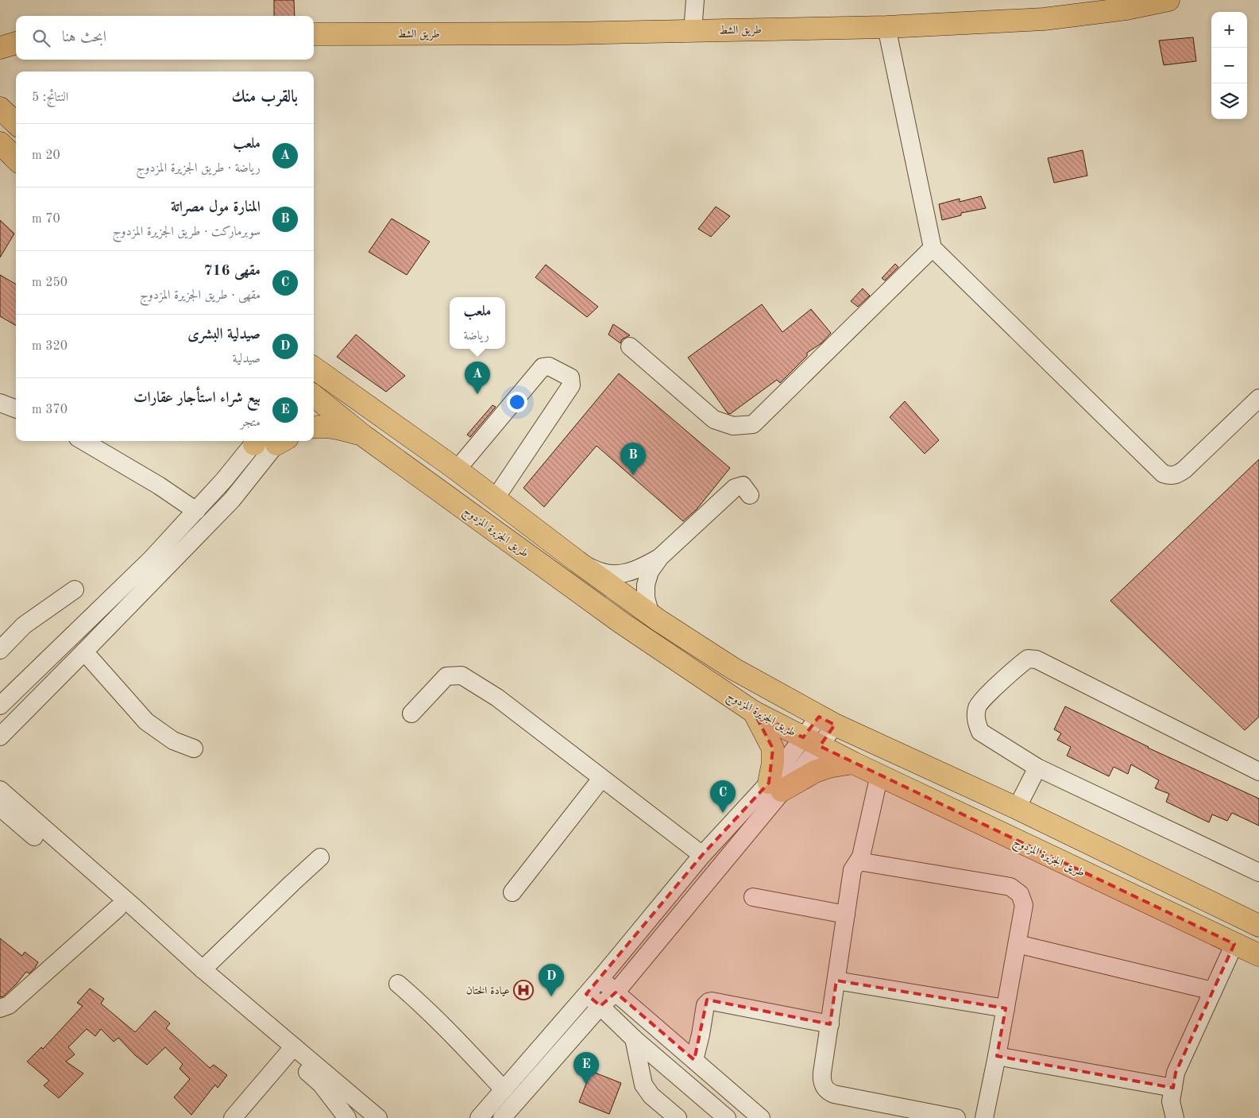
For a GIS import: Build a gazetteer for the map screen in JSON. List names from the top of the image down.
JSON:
{
  "streets": {
    "main road": ["طريق الشط", "طريق الجزيرة المزدوج"]
  },
  "places": {
    "hospital": ["عيادة الختان"]
  },
  "page": {
    "map_buttons": ["+", "−"],
    "search": "ابحث هنا",
    "heading": ["بالقرب منك", "النتائج: 5"],
    "list": [
      {
        "mark": "A",
        "name": "ملعب",
        "note": "رياضة · طريق الجزيرة المزدوج",
        "value": "20 m"
      },
      {
        "mark": "B",
        "name": "المنارة مول مصراتة",
        "note": "سوبرماركت · طريق الجزيرة المزدوج",
        "value": "70 m"
      },
      {
        "mark": "C",
        "name": "مقهى 716",
        "note": "مقهى · طريق الجزيرة المزدوج",
        "value": "250 m"
      },
      {
        "mark": "D",
        "name": "صيدلية البشرى",
        "note": "صيدلية",
        "value": "320 m"
      },
      {
        "mark": "E",
        "name": "بيع شراء استأجار عقارات",
        "note": "متجر",
        "value": "370 m"
      }
    ],
    "popup": ["ملعب", "رياضة"],
    "pins": [
      "A",
      "B",
      "C",
      "D",
      "E"
    ]
  }
}
